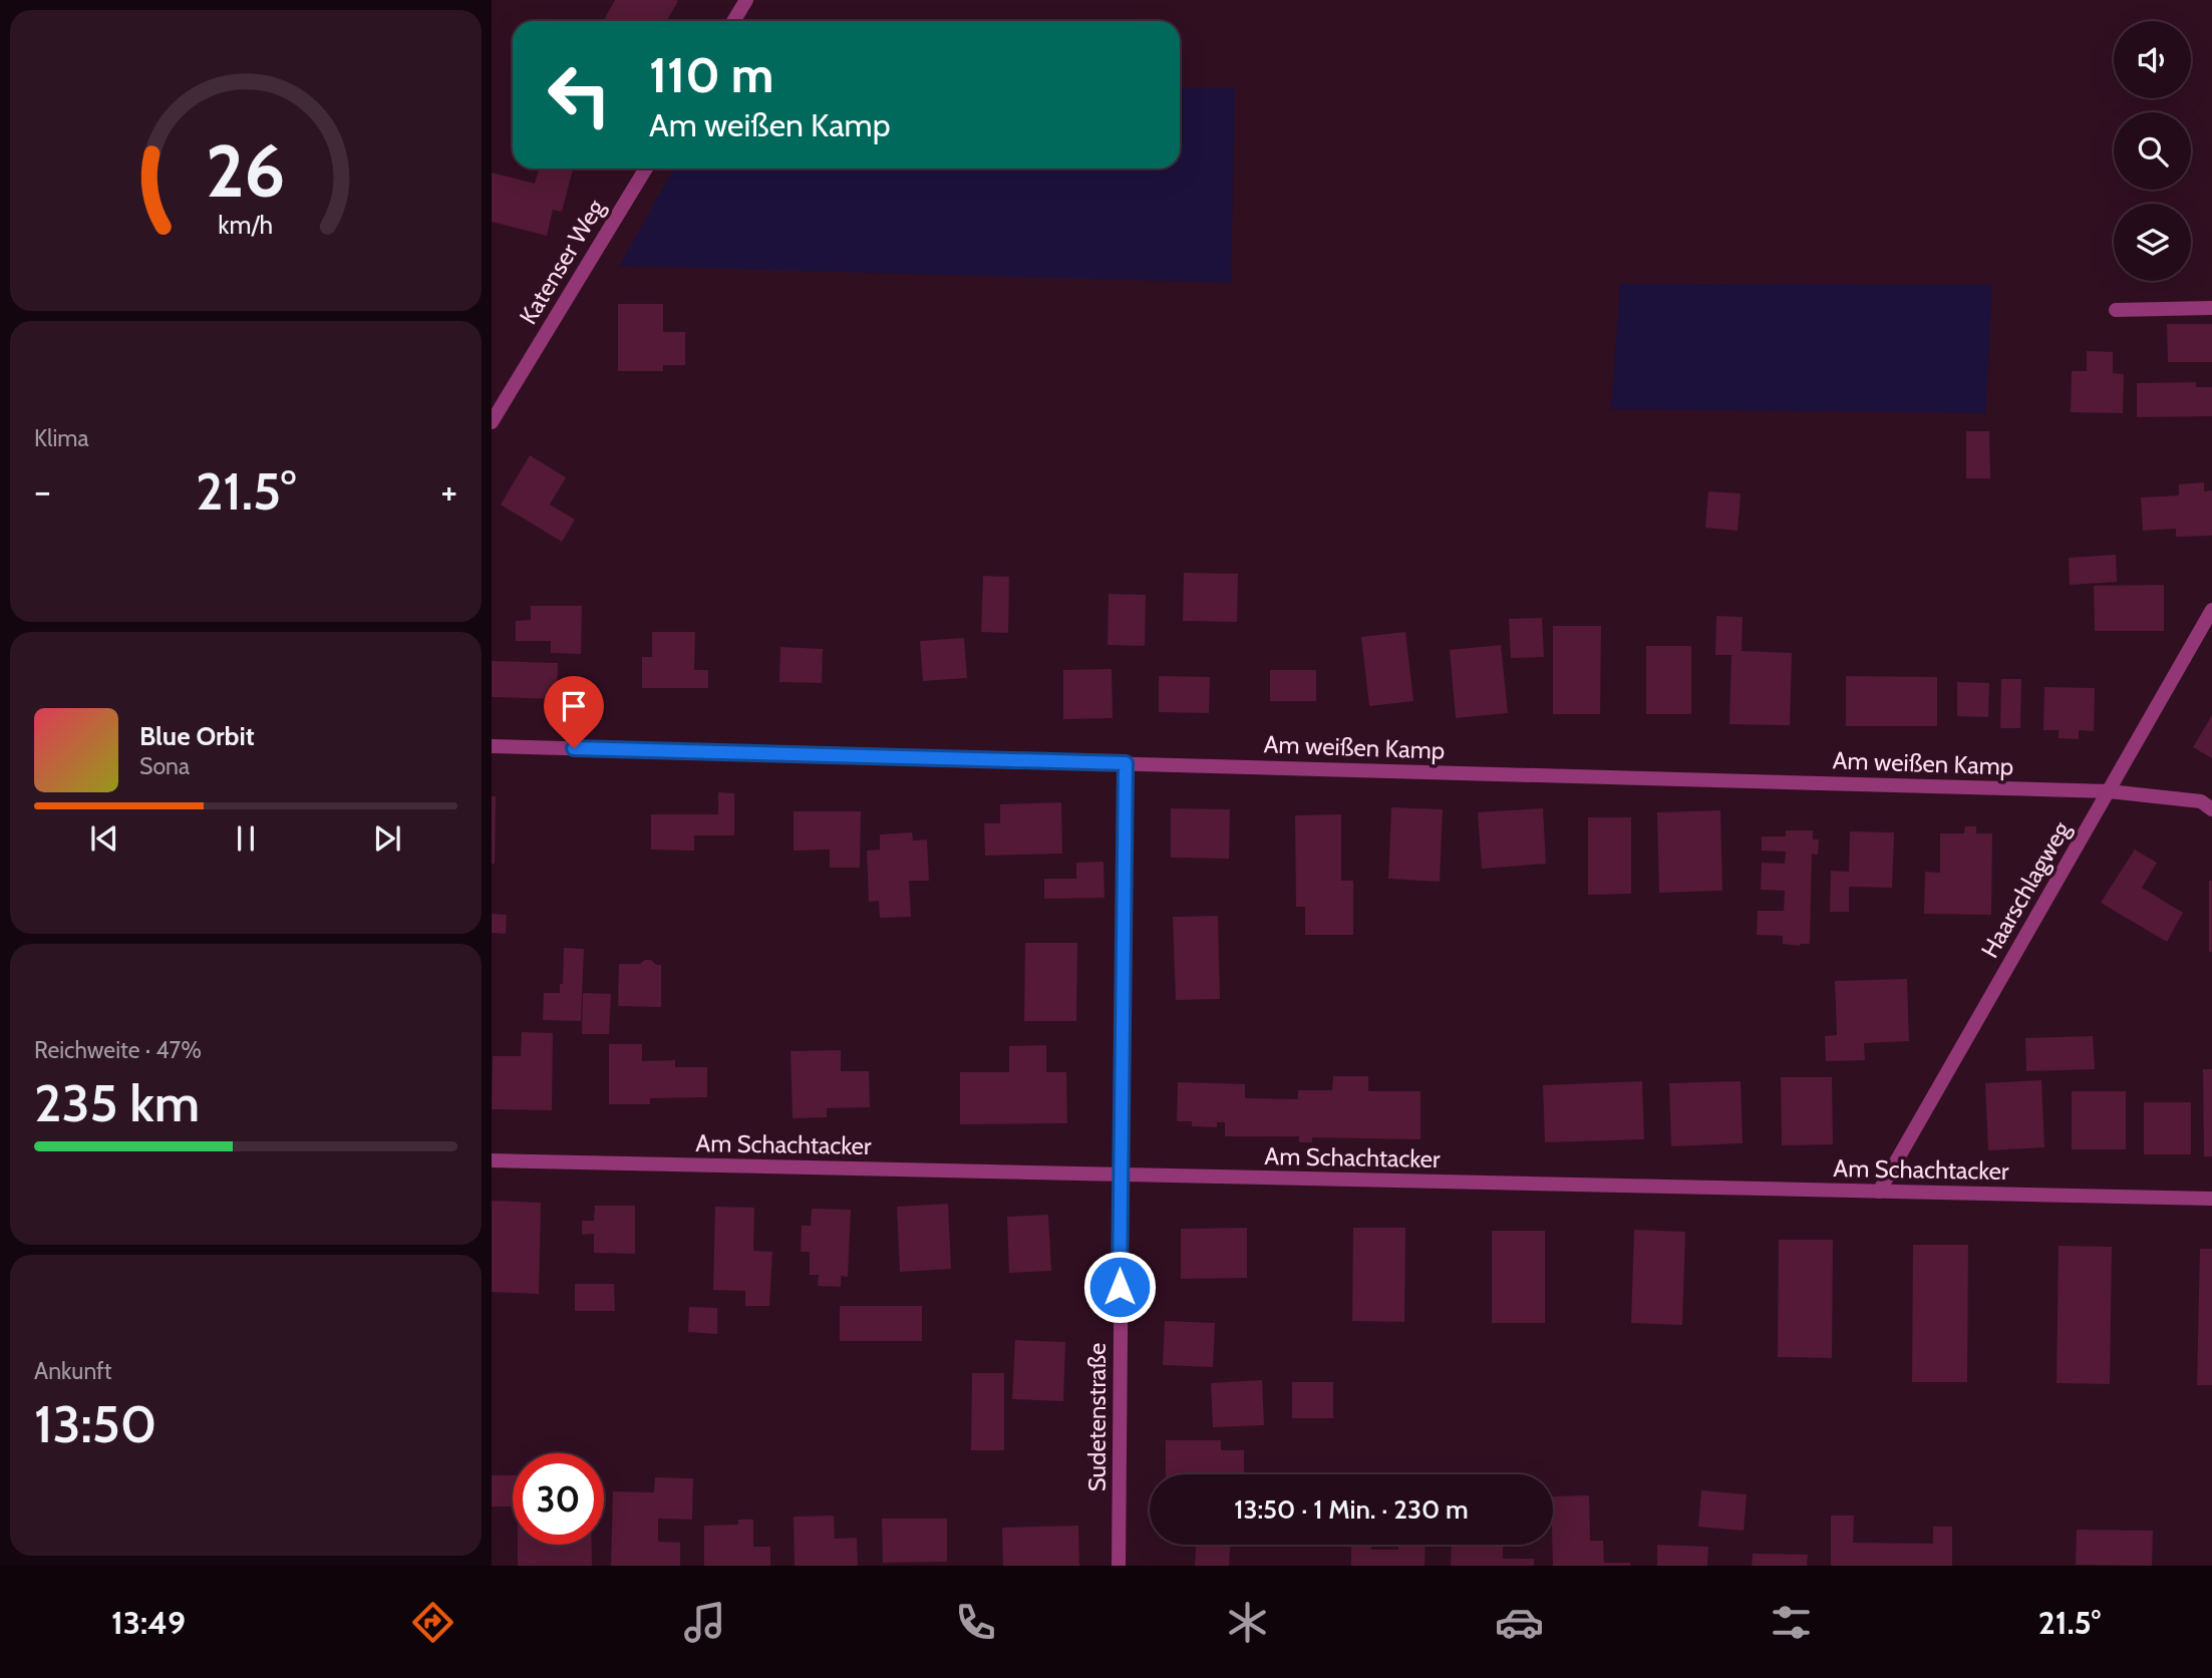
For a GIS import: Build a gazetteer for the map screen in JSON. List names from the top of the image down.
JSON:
{
  "streets": {
    "street": [
      "Katenser Weg",
      "Am weißen Kamp",
      "Haarschlagweg",
      "Am Schachtacker",
      "Sudetenstraße"
    ]
  },
  "crossings": [
    ["Am weißen Kamp", "Haarschlagweg"],
    ["Am weißen Kamp", "Sudetenstraße"],
    ["Haarschlagweg", "Am Schachtacker"],
    ["Am Schachtacker", "Sudetenstraße"]
  ],
  "page": {
    "turn": ["110 m", "Am weißen Kamp"],
    "tile": [
      "Klima",
      ["Reichweite · 47%", "235 km"],
      ["Ankunft", "13:50"]
    ],
    "heat": ["−", "21.5°", "+"],
    "song": ["Blue Orbit", "Sona"],
    "limit": "30",
    "trip": "13:50 · 1 Min. · 230 m",
    "tabs": ["13:49", "21.5°"],
    "gauge": ["26", "km/h"]
  }
}
